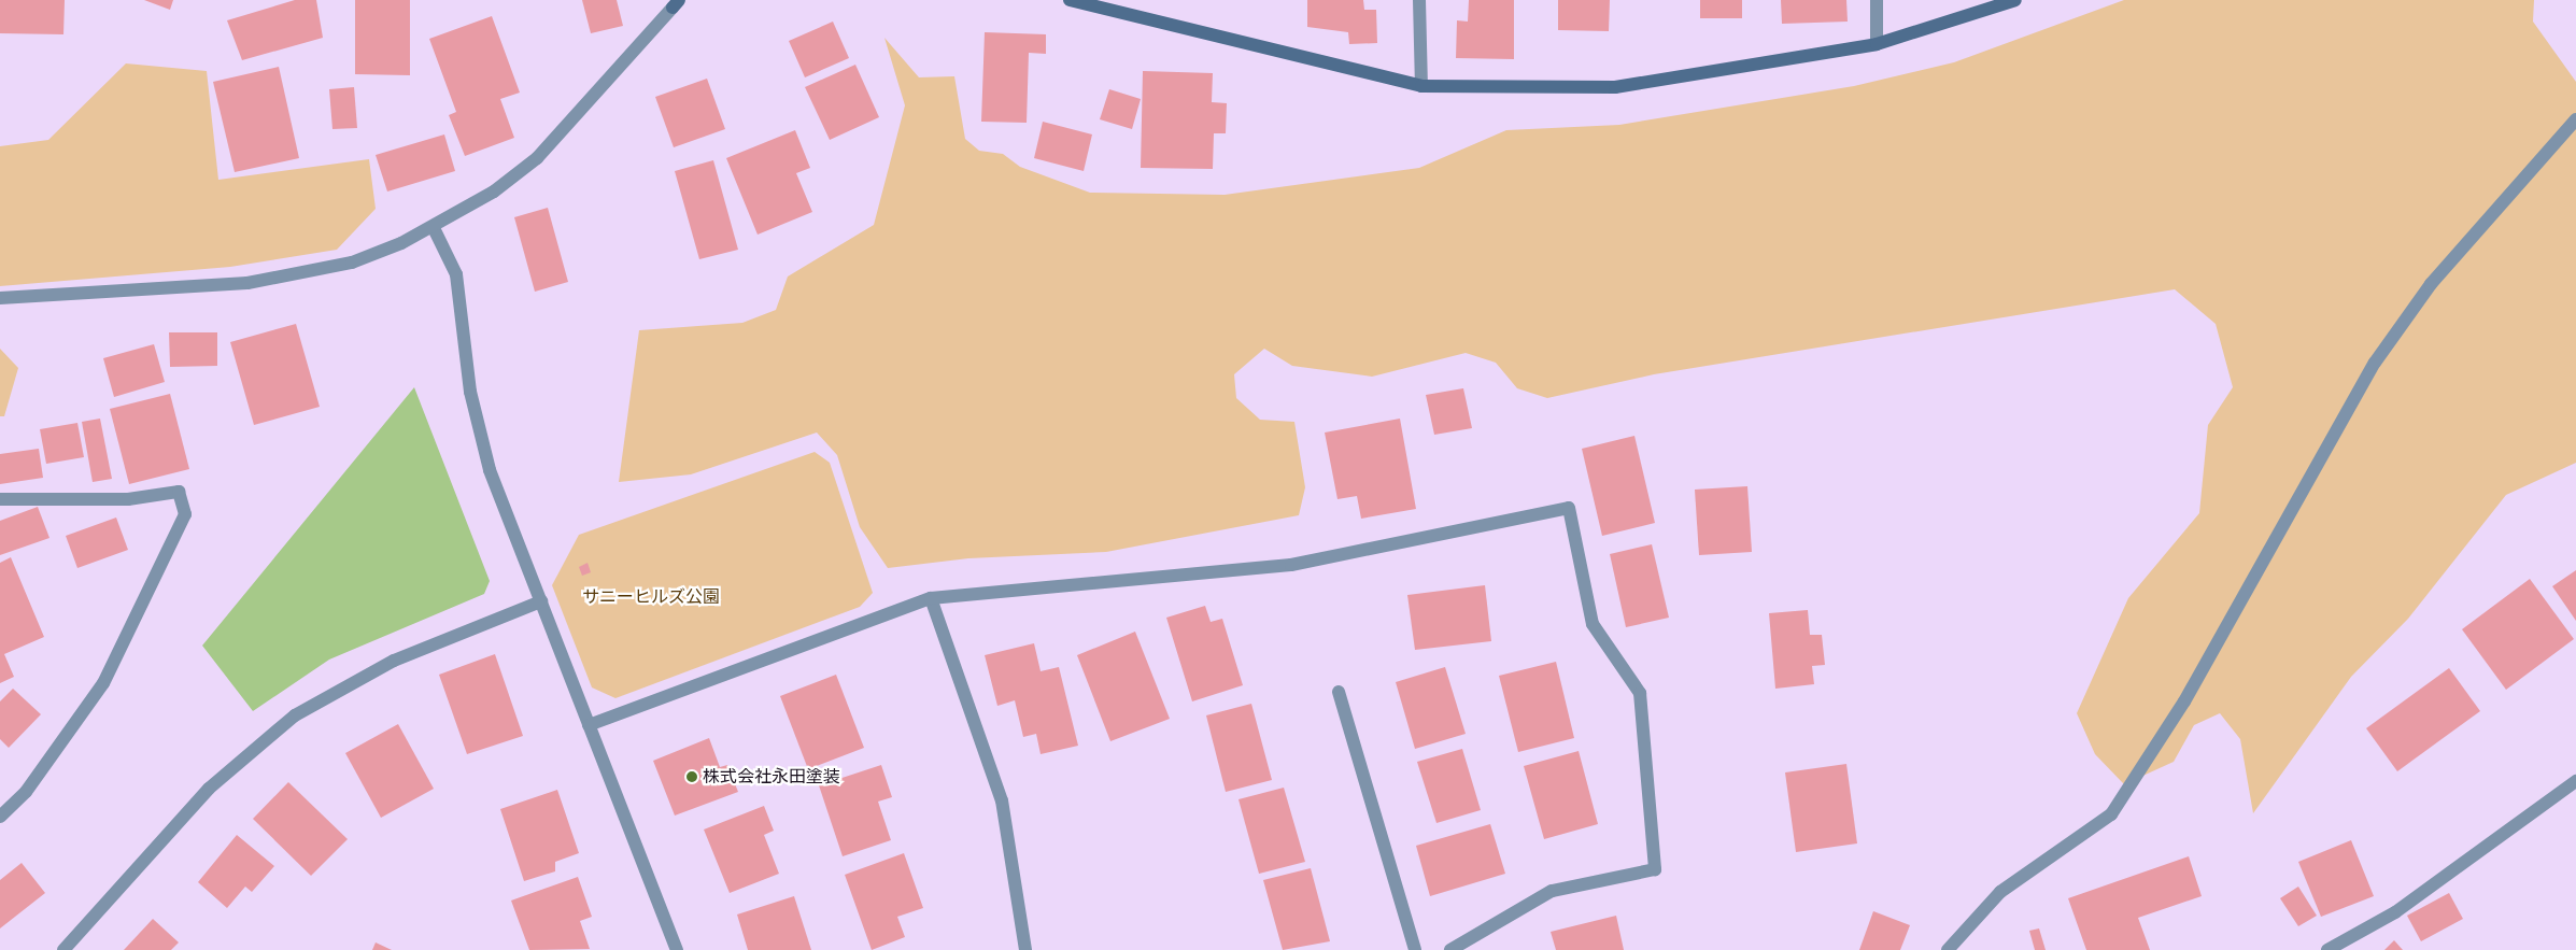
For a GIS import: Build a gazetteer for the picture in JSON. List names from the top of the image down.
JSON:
{
  "parks": ["サニーヒルズ公園"],
  "places": ["株式会社永田塗装"]
}
